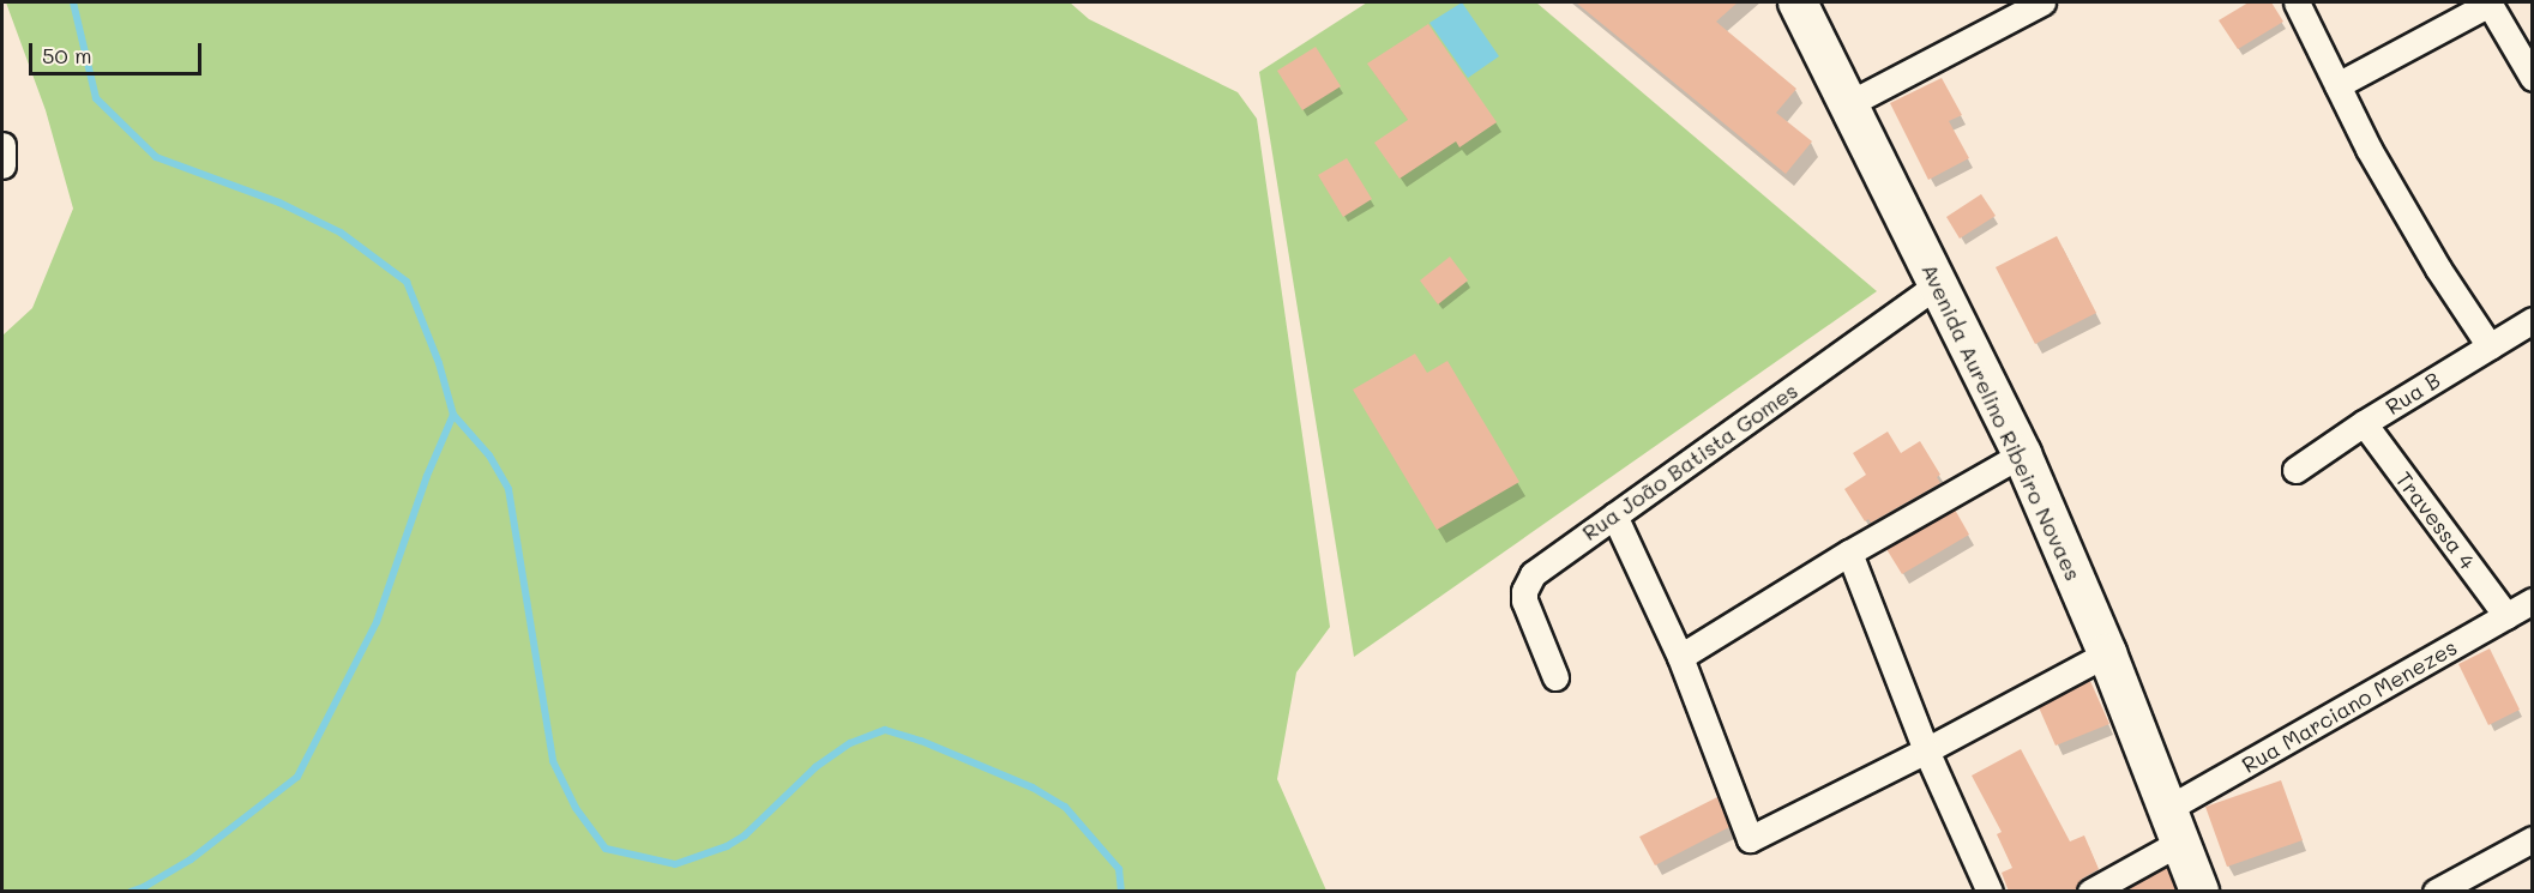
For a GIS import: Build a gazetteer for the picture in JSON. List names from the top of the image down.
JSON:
{
  "streets": {
    "street": [
      "Rua B",
      "Avenida Aurelino Ribeiro Novaes",
      "Rua João Batista Gomes",
      "Travessa 4",
      "Rua Marciano Menezes"
    ]
  },
  "crossings": [
    ["Rua B", "Travessa 4"],
    ["Avenida Aurelino Ribeiro Novaes", "Rua João Batista Gomes"],
    ["Avenida Aurelino Ribeiro Novaes", "Rua Marciano Menezes"],
    ["Travessa 4", "Rua Marciano Menezes"]
  ],
  "scale_bar": "50 m"
}
